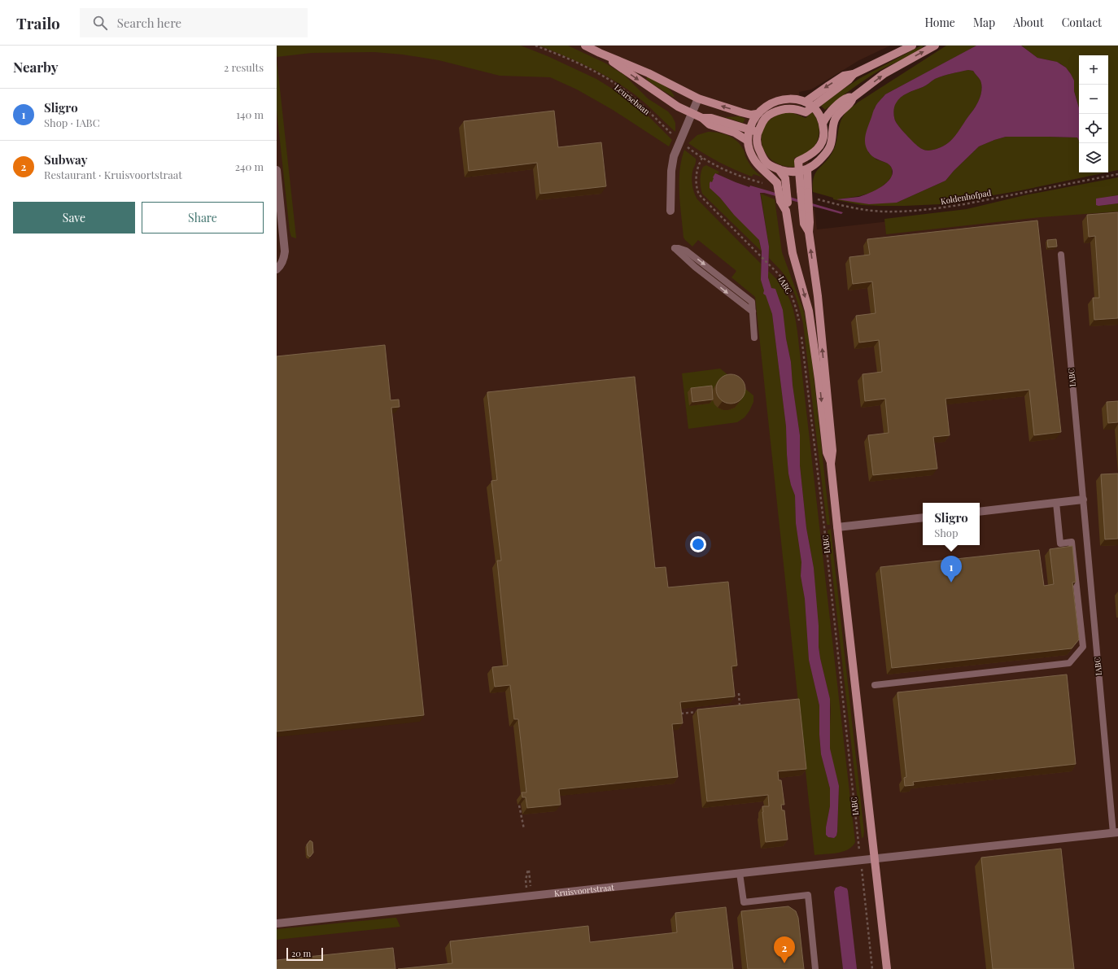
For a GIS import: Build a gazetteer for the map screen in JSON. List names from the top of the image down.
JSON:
{
  "streets": {
    "street": ["IABC", "Kruisvoortstraat"],
    "path": ["Leursebaan", "Koldenhofpad"]
  },
  "crossings": [
    ["Leursebaan", "IABC"],
    ["IABC", "Kruisvoortstraat"]
  ],
  "scale_bar": "20 m",
  "page": {
    "header": "Trailo",
    "search": "Search here",
    "nav": [
      "Home",
      "Map",
      "About",
      "Contact"
    ],
    "heading": ["Nearby", "2 results"],
    "map_buttons": ["+", "−"],
    "list": [
      {
        "mark": "1",
        "name": "Sligro",
        "note": "Shop · IABC",
        "value": "140 m"
      },
      {
        "mark": "2",
        "name": "Subway",
        "note": "Restaurant · Kruisvoortstraat",
        "value": "240 m"
      }
    ],
    "buttons": ["Save", "Share"],
    "popup": ["Sligro", "Shop"],
    "pins": ["1", "2"],
    "scale": "20 m"
  }
}
